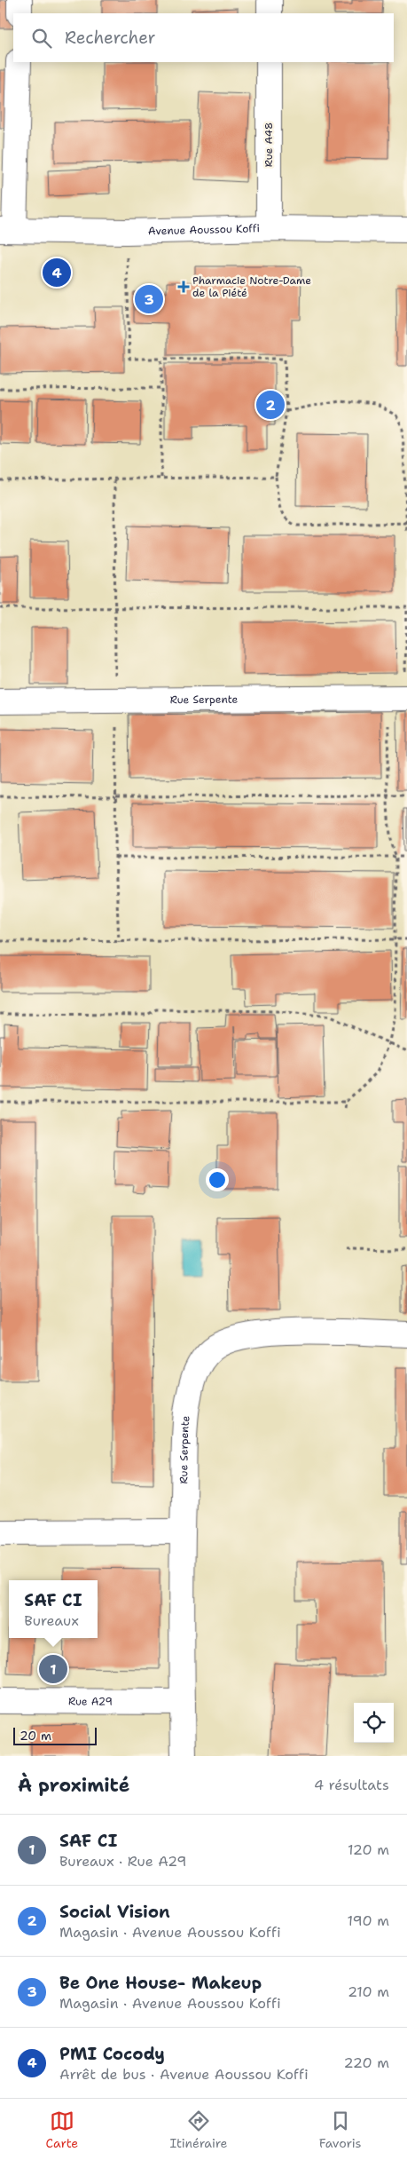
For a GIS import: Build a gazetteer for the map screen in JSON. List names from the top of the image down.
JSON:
{
  "streets": {
    "street": [
      "Rue A48",
      "Avenue Aoussou Koffi",
      "Rue Serpente",
      "Rue A29"
    ]
  },
  "crossings": [
    ["Rue A48", "Avenue Aoussou Koffi"],
    ["Rue Serpente", "Rue A29"]
  ],
  "places": {
    "health": ["Pharmacie Notre-Dame de la Piété"]
  },
  "scale_bar": "20 m",
  "page": {
    "search": "Rechercher",
    "pins": [
      "4",
      "3",
      "2",
      "1"
    ],
    "popup": ["SAF CI", "Bureaux"],
    "scale": "20 m",
    "heading": ["À proximité", "4 résultats"],
    "list": [
      {
        "mark": "1",
        "name": "SAF CI",
        "note": "Bureaux · Rue A29",
        "value": "120 m"
      },
      {
        "mark": "2",
        "name": "Social Vision",
        "note": "Magasin · Avenue Aoussou Koffi",
        "value": "190 m"
      },
      {
        "mark": "3",
        "name": "Be One House- Makeup",
        "note": "Magasin · Avenue Aoussou Koffi",
        "value": "210 m"
      },
      {
        "mark": "4",
        "name": "PMI Cocody",
        "note": "Arrêt de bus · Avenue Aoussou Koffi",
        "value": "220 m"
      }
    ],
    "nav": ["Carte", "Itinéraire", "Favoris"]
  }
}
